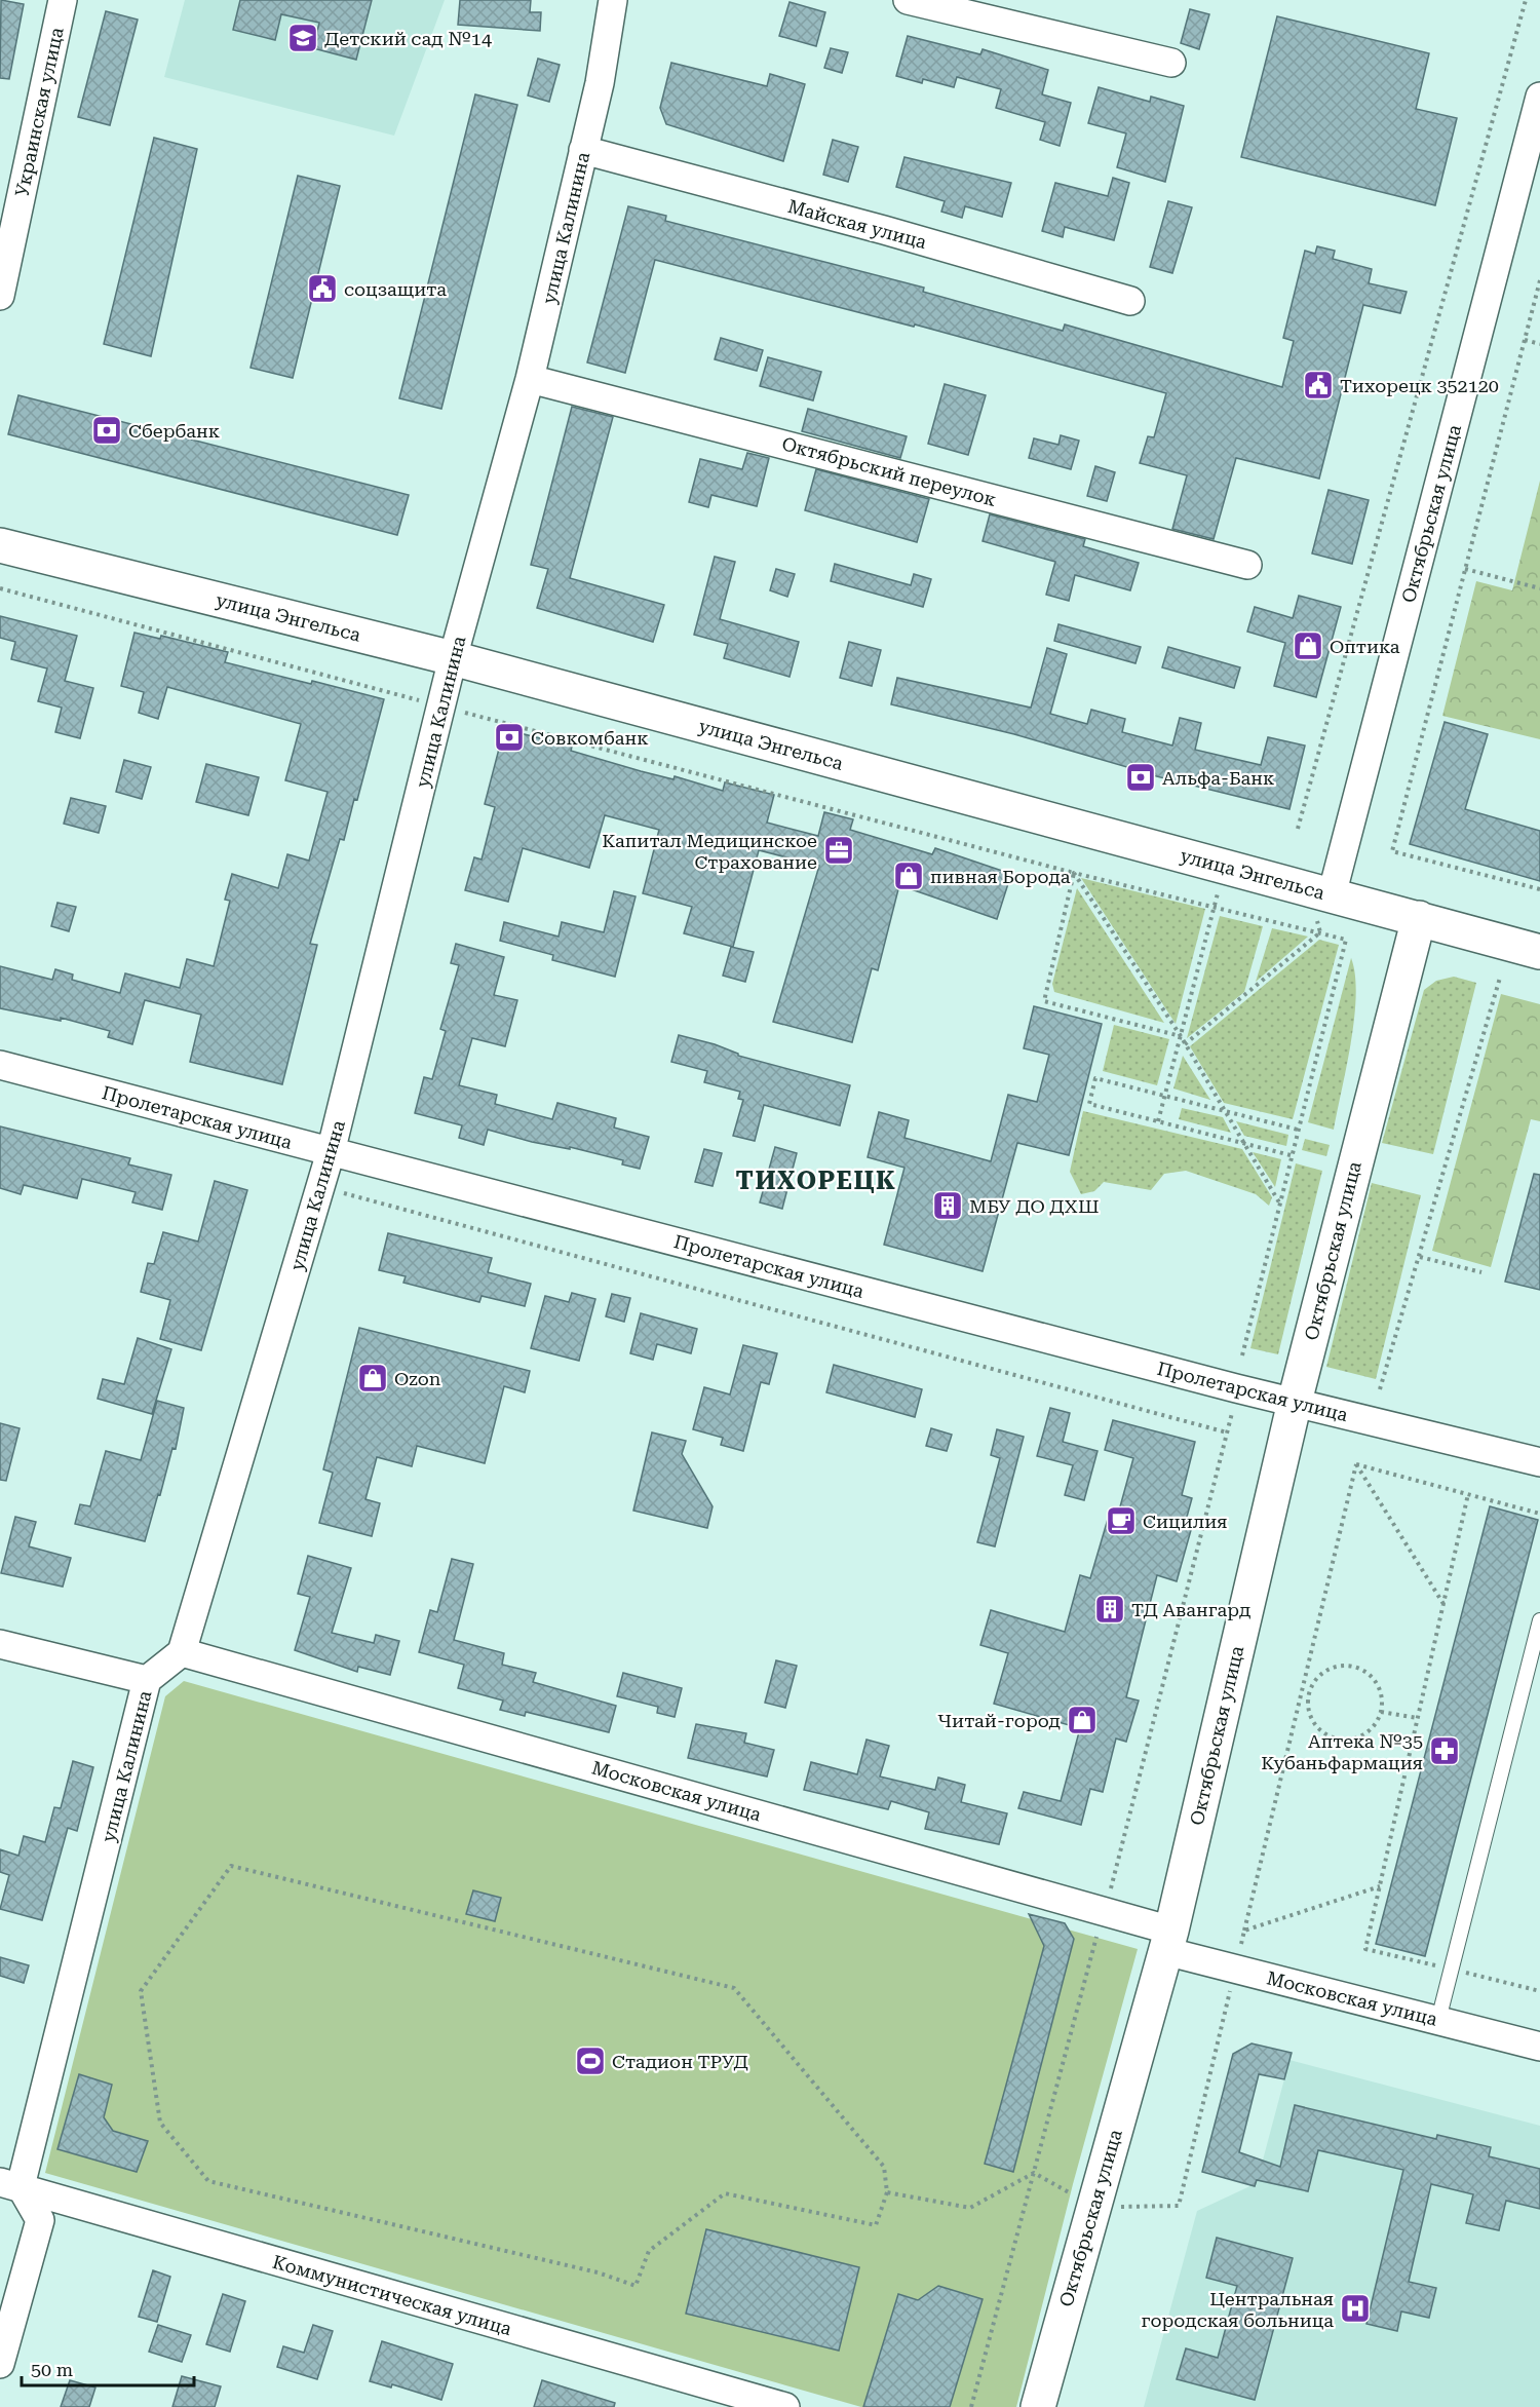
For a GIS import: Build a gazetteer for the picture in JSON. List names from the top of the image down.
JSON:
{
  "streets": {
    "main road": ["Октябрьская улица", "улица Энгельса"],
    "street": [
      "Украинская улица",
      "Майская улица",
      "улица Калинина",
      "Октябрьский переулок",
      "Пролетарская улица",
      "Московская улица",
      "Коммунистическая улица"
    ]
  },
  "crossings": [
    ["Майская улица", "улица Калинина"],
    ["улица Калинина", "Октябрьский переулок"],
    ["улица Калинина", "улица Энгельса"],
    ["улица Калинина", "Пролетарская улица"],
    ["улица Калинина", "Московская улица"],
    ["улица Калинина", "Коммунистическая улица"],
    ["Октябрьская улица", "улица Энгельса"],
    ["Октябрьская улица", "Пролетарская улица"],
    ["Октябрьская улица", "Московская улица"]
  ],
  "districts": ["ТИХОРЕЦК"],
  "places": {
    "school or university": ["Детский сад №14"],
    "public building": ["соцзащита", "Тихорецк 352120"],
    "bank": ["Сбербанк", "Совкомбанк", "Альфа-Банк"],
    "shop": [
      "Оптика",
      "пивная Борода",
      "Ozon",
      "Читай-город"
    ],
    "office": ["Капитал Медицинское Страхование"],
    "building": ["МБУ ДО ДХШ", "ТД Авангард"],
    "cafe": ["Сицилия"],
    "pharmacy": ["Аптека №35 Кубаньфармация"],
    "sports": ["Стадион ТРУД"],
    "hospital": ["Центральная городская больница"]
  },
  "scale_bar": "50 m"
}
